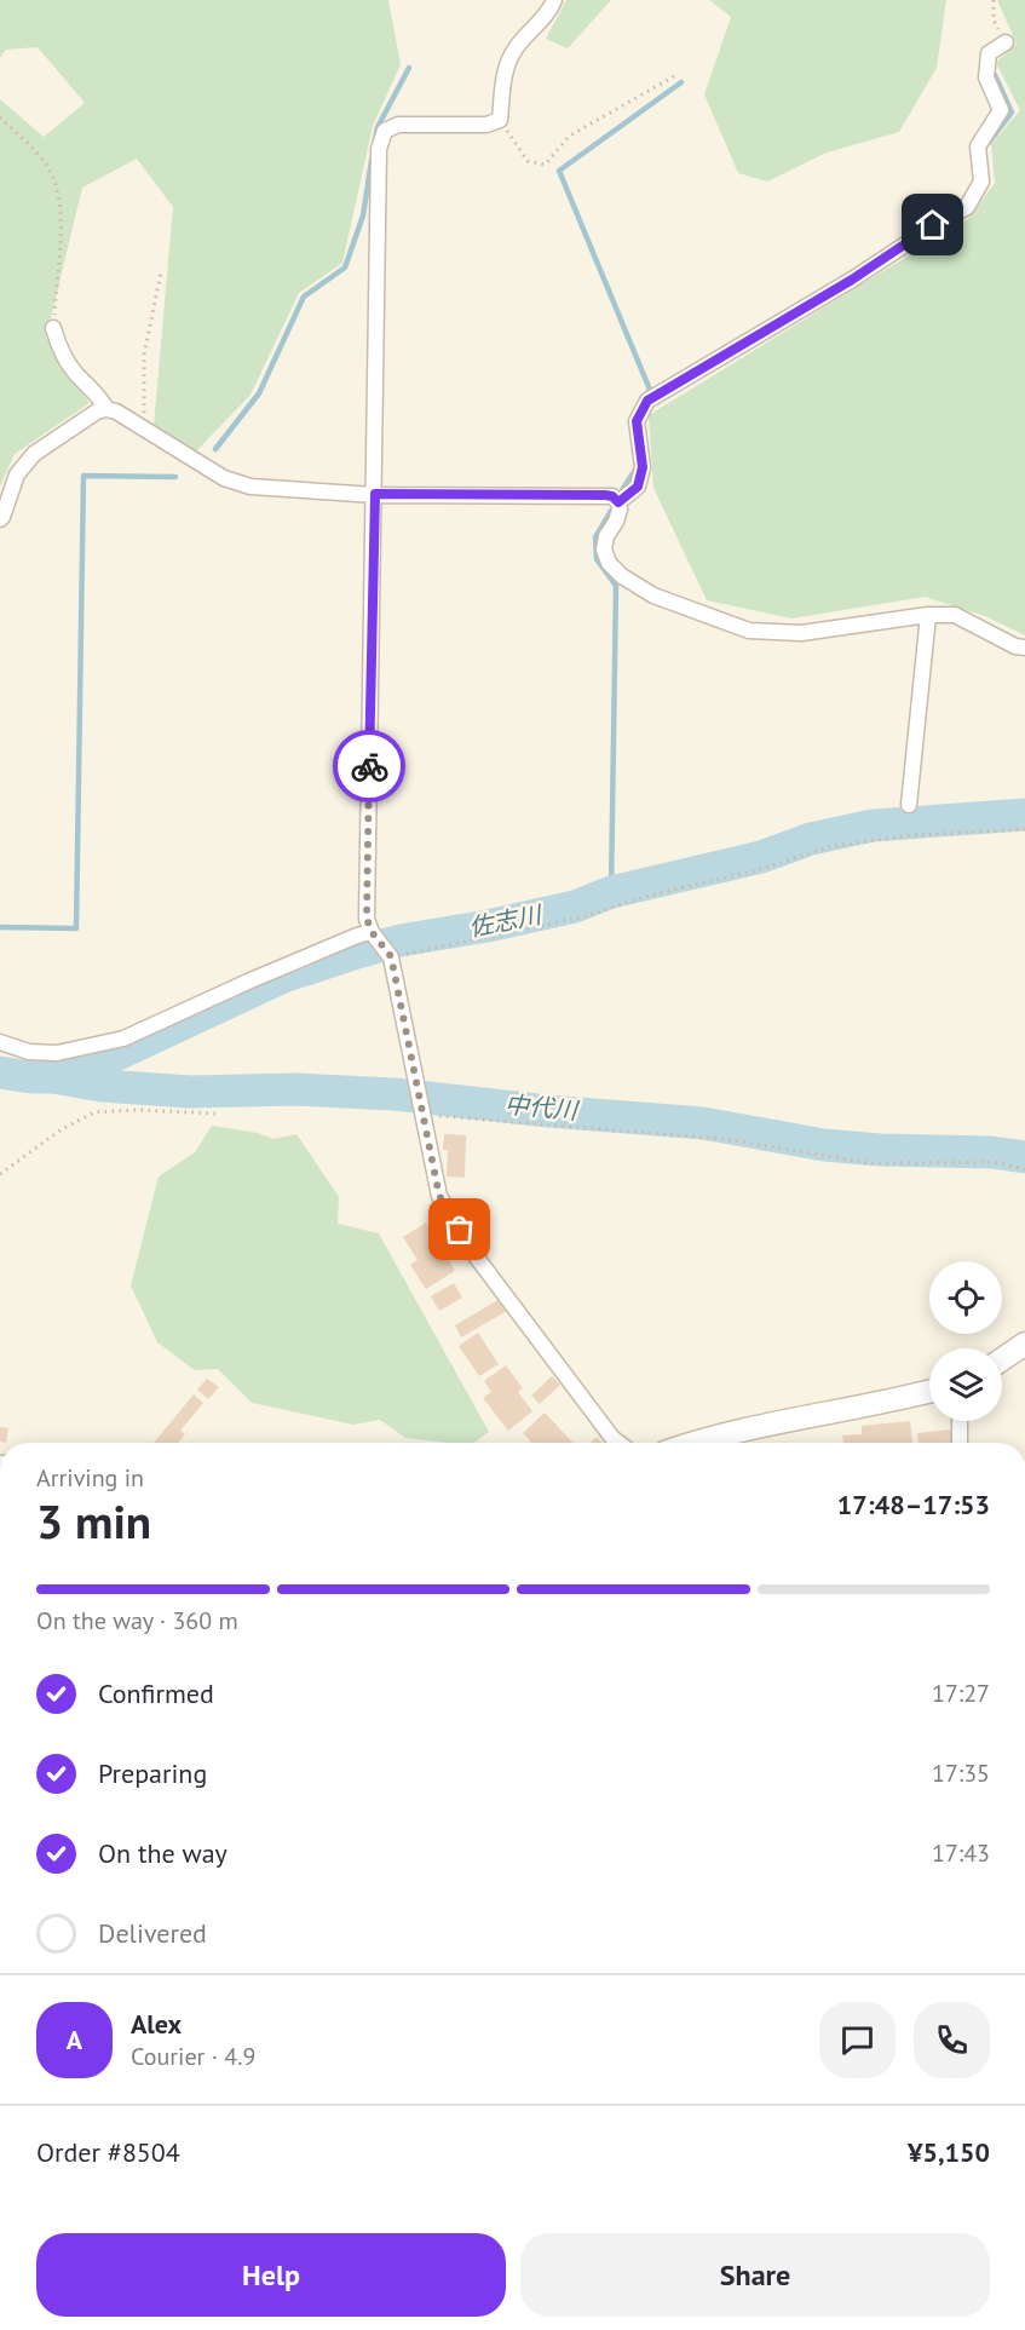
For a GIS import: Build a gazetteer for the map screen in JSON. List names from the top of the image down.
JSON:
{
  "water": ["佐志川", "中代川"],
  "page": {
    "heading": ["3 min", "Arriving in", "17:48–17:53"],
    "panel": [
      "Alex",
      "Courier · 4.9",
      "Order #8504",
      "¥5,150"
    ],
    "bar": "On the way · 360 m",
    "list": [
      ["Confirmed", "17:27"],
      ["Preparing", "17:35"],
      ["On the way", "17:43"],
      "Delivered"
    ],
    "round": "A",
    "buttons": ["Help", "Share"]
  }
}
